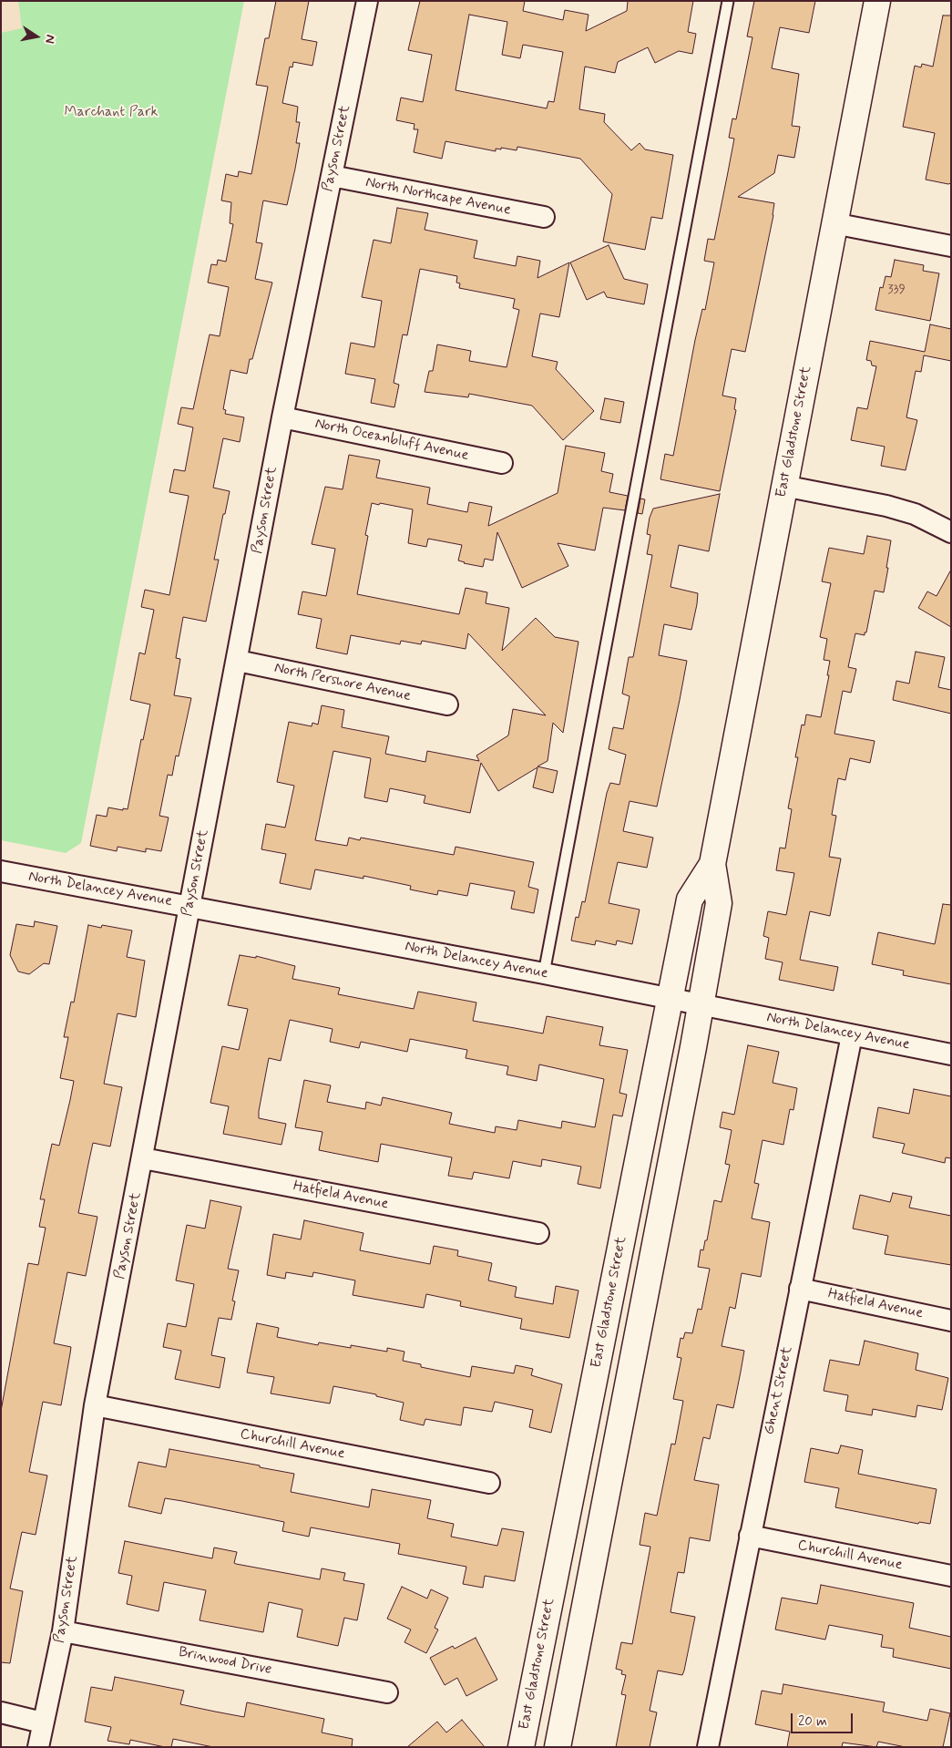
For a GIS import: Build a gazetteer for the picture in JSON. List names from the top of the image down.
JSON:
{
  "streets": {
    "street": [
      "Payson Street",
      "North Northcape Avenue",
      "East Gladstone Street",
      "North Oceanbluff Avenue",
      "North Pershore Avenue",
      "North Delancey Avenue",
      "Hatfield Avenue",
      "Ghent Street",
      "Churchill Avenue",
      "Brinwood Drive"
    ]
  },
  "crossings": [
    ["Payson Street", "North Northcape Avenue"],
    ["Payson Street", "North Oceanbluff Avenue"],
    ["Payson Street", "North Pershore Avenue"],
    ["Payson Street", "North Delancey Avenue"],
    ["Payson Street", "Hatfield Avenue"],
    ["Payson Street", "Churchill Avenue"],
    ["Payson Street", "Brinwood Drive"],
    ["East Gladstone Street", "North Delancey Avenue"],
    ["North Delancey Avenue", "Ghent Street"],
    ["Hatfield Avenue", "Ghent Street"],
    ["Ghent Street", "Churchill Avenue"]
  ],
  "parks": ["Marchant Park"],
  "house_numbers": ["339"],
  "scale_bar": "20 m",
  "north": "right"
}
